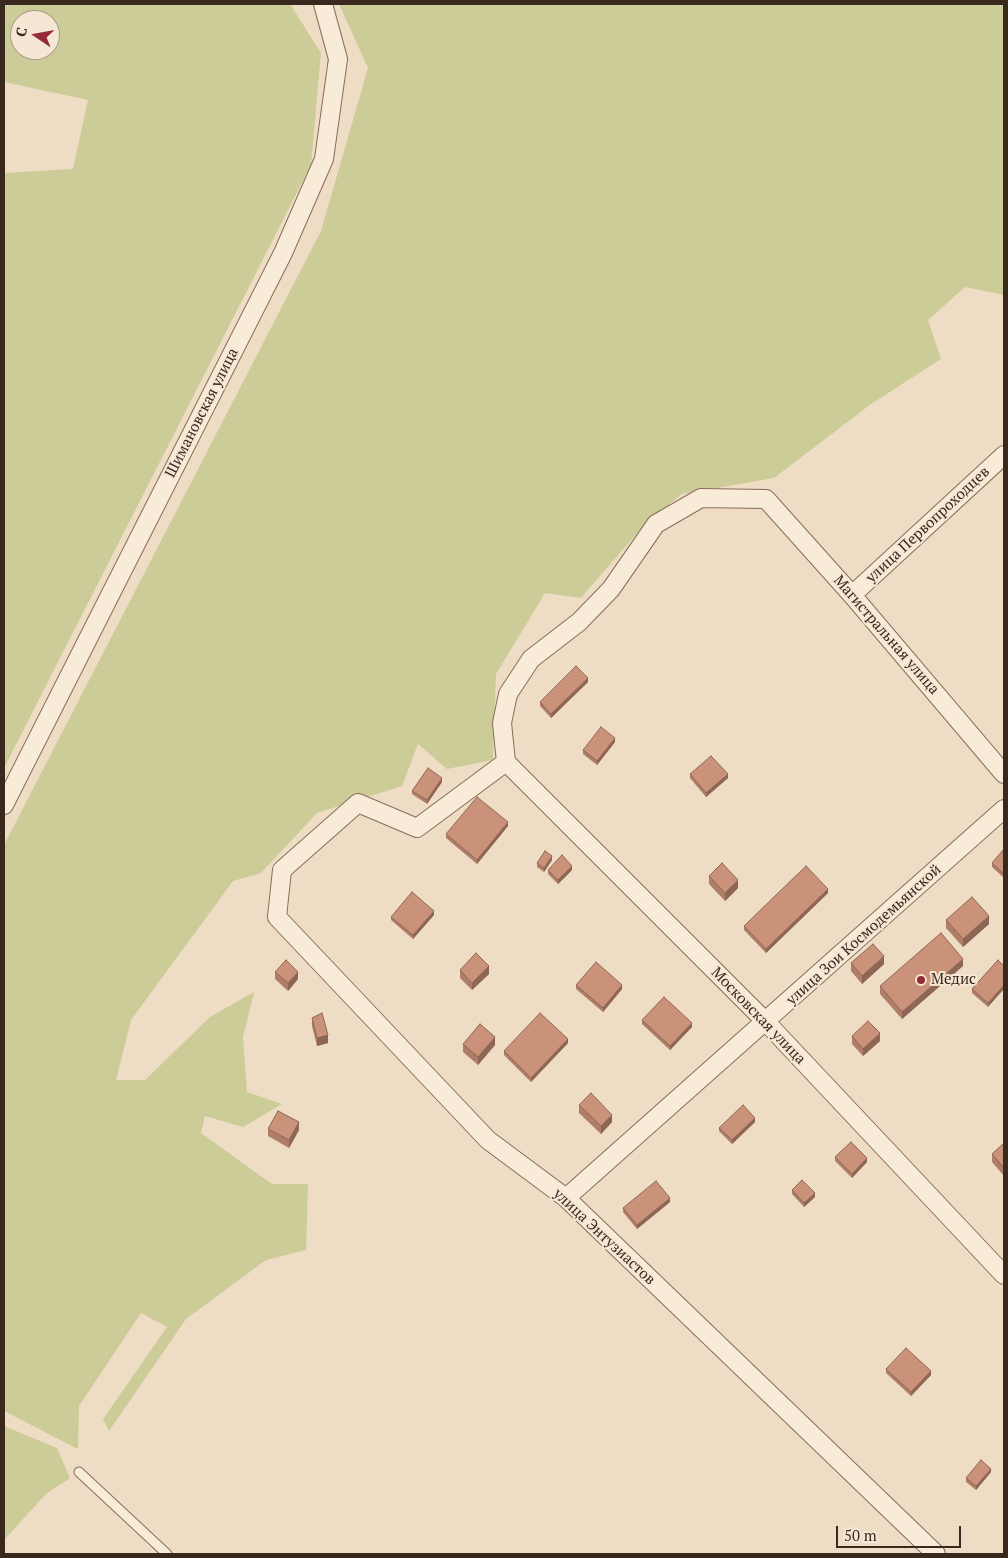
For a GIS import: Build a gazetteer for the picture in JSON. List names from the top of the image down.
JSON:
{
  "streets": {
    "street": [
      "Шимановская улица",
      "улица Первопроходцев",
      "Магистральная улица",
      "улица Зои Космодемьянской",
      "Московская улица",
      "улица Энтузиастов"
    ]
  },
  "crossings": [
    ["улица Первопроходцев", "Магистральная улица"],
    ["Магистральная улица", "Московская улица"],
    ["Магистральная улица", "улица Энтузиастов"],
    ["улица Зои Космодемьянской", "Московская улица"],
    ["улица Зои Космодемьянской", "улица Энтузиастов"],
    ["Московская улица", "улица Энтузиастов"]
  ],
  "places": ["Медис"],
  "scale_bar": "50 m",
  "north": "left"
}
